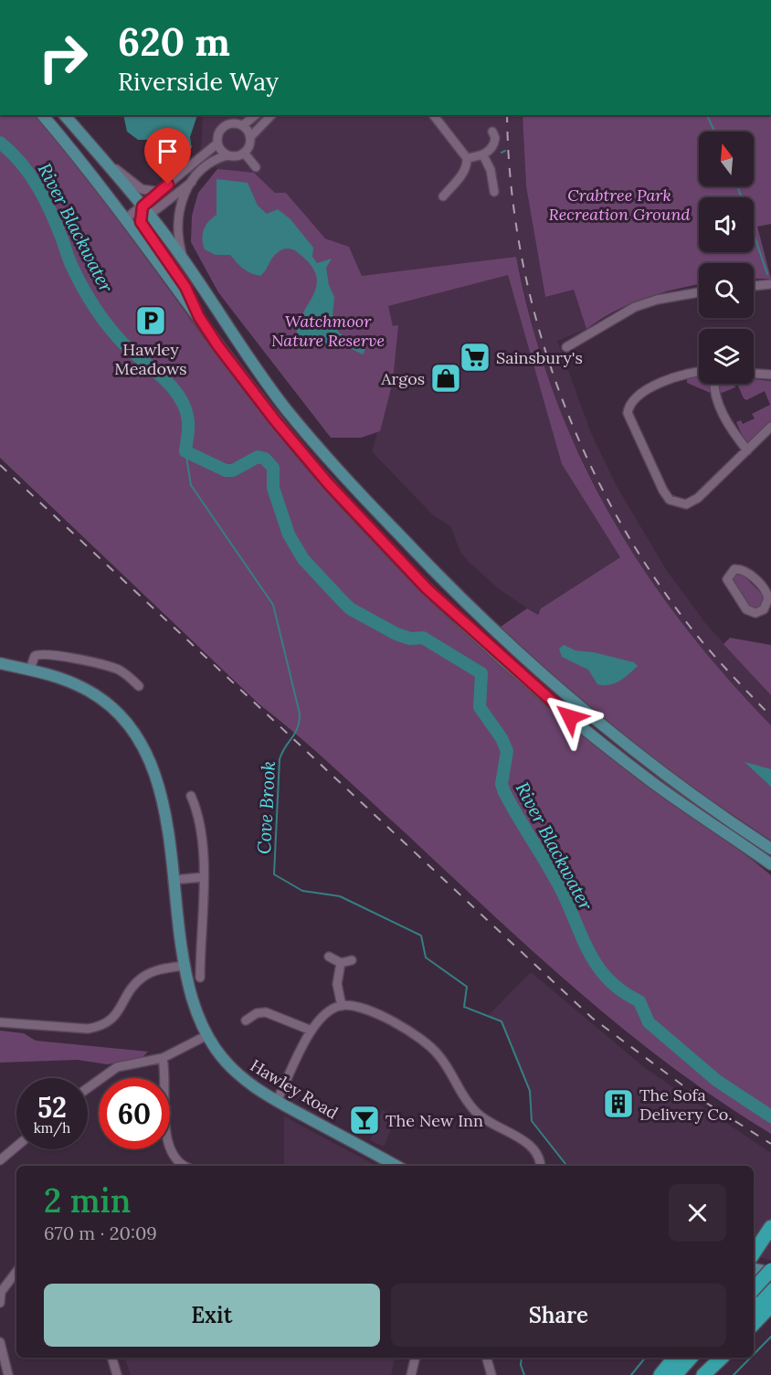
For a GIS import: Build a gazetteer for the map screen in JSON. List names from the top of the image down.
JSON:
{
  "streets": {
    "main road": ["Hawley Road"]
  },
  "water": ["River Blackwater", "Cove Brook"],
  "parks": ["Crabtree Park Recreation Ground", "Watchmoor Nature Reserve"],
  "places": {
    "parking": ["Hawley Meadows"],
    "supermarket": ["Sainsbury's"],
    "shop": ["Argos"],
    "building": ["The Sofa Delivery Co."],
    "bar": ["The New Inn"]
  },
  "north": "top",
  "page": {
    "turn": ["620 m", "Riverside Way"],
    "speed": "52 km/h",
    "limit": "60",
    "heading": ["2 min", "670 m · 20:09"],
    "buttons": ["Exit", "Share"]
  }
}
